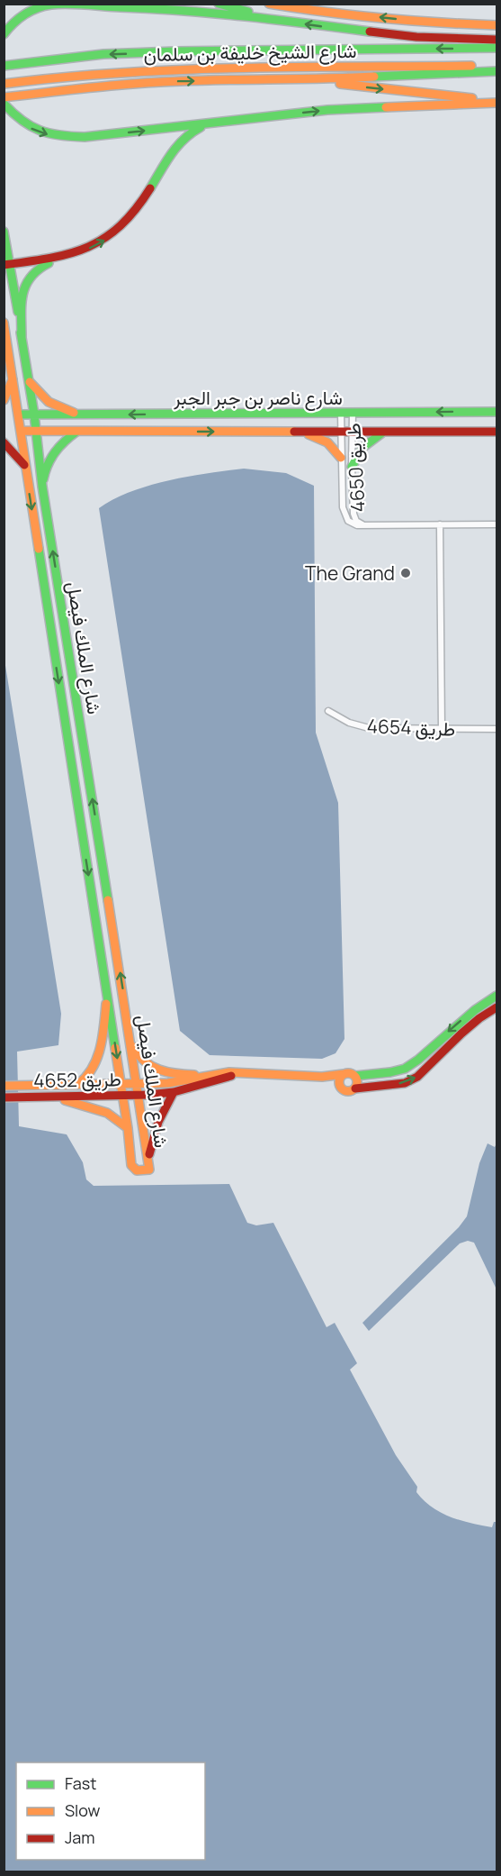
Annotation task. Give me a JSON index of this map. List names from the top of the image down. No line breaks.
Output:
{"streets":{"main road":["شارع الشيخ خليفة بن سلمان","شارع ناصر بن جبر الجبر","شارع الملك فيصل","طريق 4652"],"street":["طريق 4650","طريق 4654"]},"crossings":[["شارع ناصر بن جبر الجبر","طريق 4650"],["شارع ناصر بن جبر الجبر","شارع الملك فيصل"],["شارع الملك فيصل","طريق 4652"]],"places":["The Grand"],"legend":["Fast","Slow","Jam"]}
